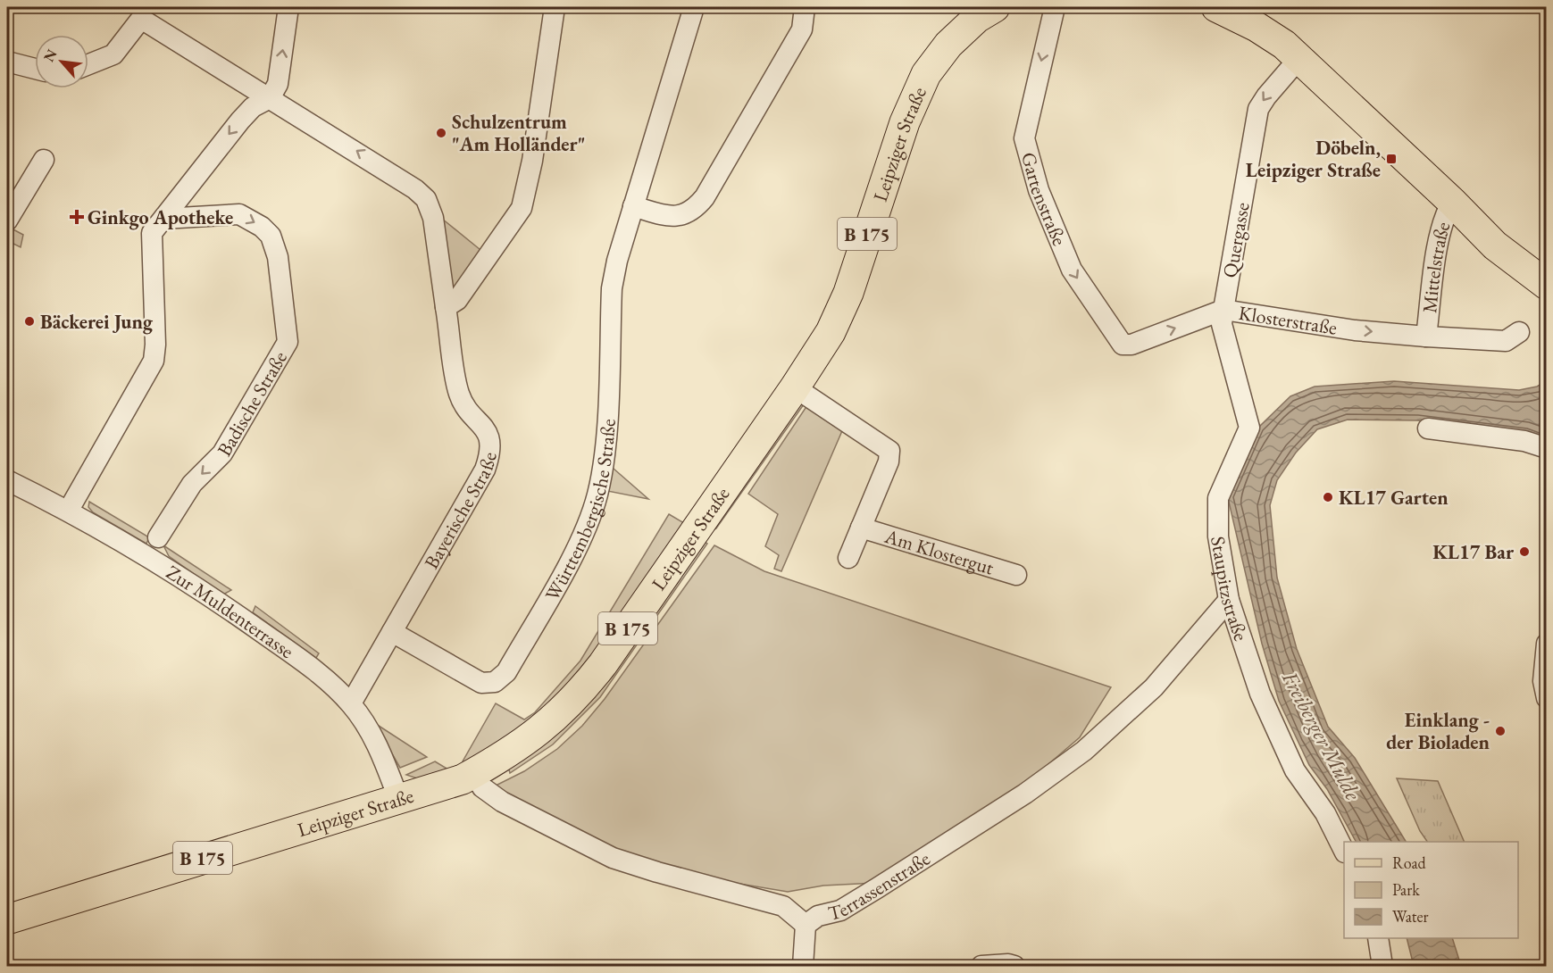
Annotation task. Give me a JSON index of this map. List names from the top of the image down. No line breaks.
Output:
{"streets":{"main road":["Leipziger Straße","B 175"],"street":["Gartenstraße","Quergasse","Mittelstraße","Klosterstraße","Badische Straße","Württembergische Straße","Bayerische Straße","Am Klostergut","Staupitzstraße","Zur Muldenterrasse","Terrassenstraße"]},"crossings":[["Leipziger Straße","Am Klostergut"],["Leipziger Straße","Zur Muldenterrasse"],["Leipziger Straße","Terrassenstraße"],["Gartenstraße","Klosterstraße"],["Quergasse","Klosterstraße"],["Quergasse","Staupitzstraße"],["Mittelstraße","Klosterstraße"],["Klosterstraße","Staupitzstraße"],["Württembergische Straße","Bayerische Straße"],["Bayerische Straße","Zur Muldenterrasse"],["Staupitzstraße","Terrassenstraße"]],"one_way":["Gartenstraße","Quergasse","Klosterstraße","Bayerische Straße"],"water":["Freiberger Mulde"],"places":{"other":["Schulzentrum \"Am Holländer\"","Bäckerei Jung","KL17 Garten","KL17 Bar","Einklang - der Bioladen"],"transit":["Döbeln, Leipziger Straße"],"health":["Ginkgo Apotheke"]},"legend":["Road","Park","Water"],"north":"top left"}
